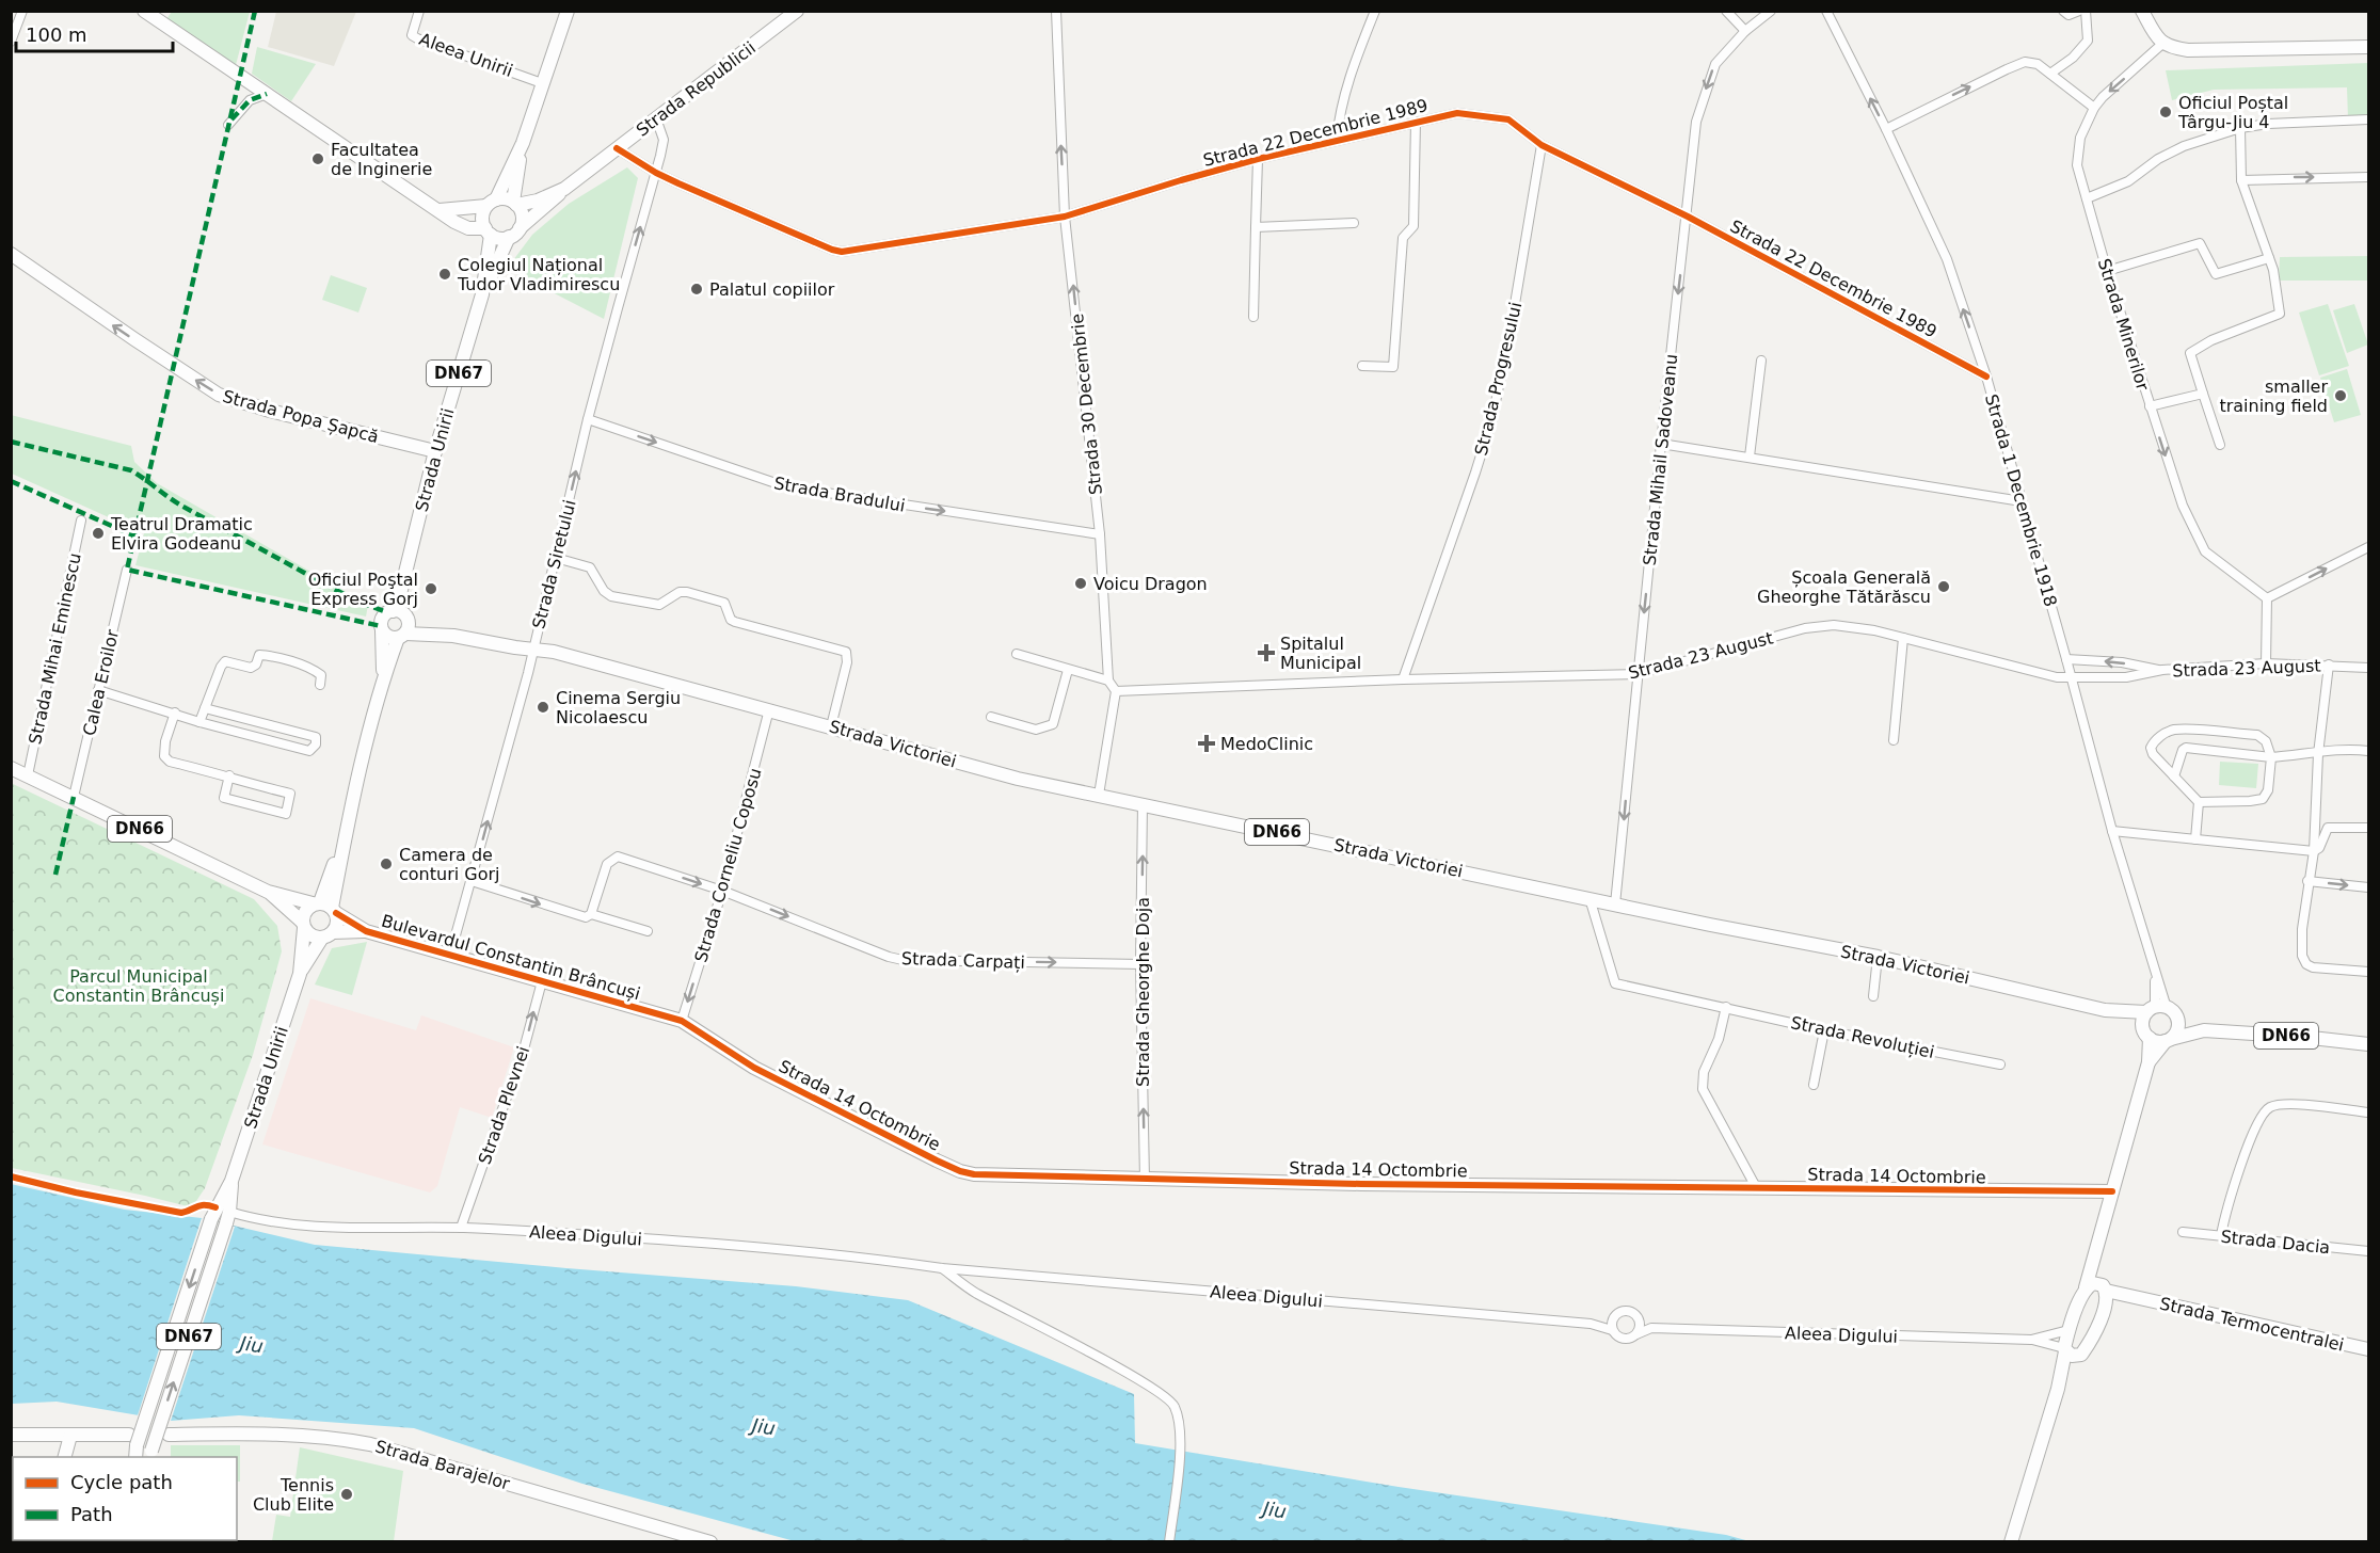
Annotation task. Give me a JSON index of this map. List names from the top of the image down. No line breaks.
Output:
{"streets":{"main road":["Strada Republicii","DN67","Strada Popa Șapcă","Strada Unirii","Strada Victoriei","DN66","Bulevardul Constantin Brâncuși","Strada 14 Octombrie","Strada Termocentralei","Strada Barajelor"],"street":["Aleea Unirii","Strada 22 Decembrie 1989","Strada Minerilor","Strada Progresului","Strada 30 Decembrie","Strada Mihail Sadoveanu","Strada Bradului","Strada 1 Decembrie 1918","Strada Siretului","Strada Mihai Eminescu","Strada 23 August","Calea Eroilor","Strada Corneliu Coposu","Strada Carpați","Strada Gheorghe Doja","Strada Revoluției","Strada Plevnei","Aleea Digului","Strada Dacia"]},"crossings":[["Aleea Unirii","Strada Unirii"],["Strada Republicii","Strada 22 Decembrie 1989"],["Strada Republicii","Strada Unirii"],["Strada 22 Decembrie 1989","Strada Progresului"],["Strada 22 Decembrie 1989","Strada 30 Decembrie"],["Strada 22 Decembrie 1989","Strada Mihail Sadoveanu"],["Strada 22 Decembrie 1989","Strada 1 Decembrie 1918"],["Strada 22 Decembrie 1989","Strada Siretului"],["Strada Progresului","Strada 23 August"],["Strada 30 Decembrie","Strada Bradului"],["Strada Popa Șapcă","Strada Unirii"],["Strada Unirii","Strada Victoriei"],["Strada Unirii","Bulevardul Constantin Brâncuși"],["Strada Unirii","Aleea Digului"],["Strada Mihail Sadoveanu","Strada 23 August"],["Strada Mihail Sadoveanu","Strada Victoriei"],["Strada Bradului","Strada Siretului"],["Strada 1 Decembrie 1918","Strada 23 August"],["Strada 1 Decembrie 1918","Strada Victoriei"],["Strada 1 Decembrie 1918","DN66"],["Strada Siretului","Strada Victoriei"],["Strada Siretului","Bulevardul Constantin Brâncuși"],["Strada Mihai Eminescu","Bulevardul Constantin Brâncuși"],["Calea Eroilor","Bulevardul Constantin Brâncuși"],["Strada Victoriei","DN66"],["Strada Victoriei","Strada Corneliu Coposu"],["Strada Victoriei","Strada Gheorghe Doja"],["Strada Victoriei","Strada Revoluției"],["Strada Corneliu Coposu","Bulevardul Constantin Brâncuși"],["Strada Corneliu Coposu","Strada Carpați"],["Strada Corneliu Coposu","Strada 14 Octombrie"],["Bulevardul Constantin Brâncuși","Strada Plevnei"],["Bulevardul Constantin Brâncuși","Strada 14 Octombrie"],["Strada Carpați","Strada Gheorghe Doja"],["Strada Gheorghe Doja","Strada 14 Octombrie"],["Strada Plevnei","Aleea Digului"]],"one_way":["Strada 30 Decembrie","Strada Popa Șapcă","Strada Mihail Sadoveanu","Strada Bradului","Strada 1 Decembrie 1918","Strada Siretului","Strada Corneliu Coposu","Strada Carpați","Strada Gheorghe Doja","Strada Plevnei"],"water":["Jiu"],"parks":["Parcul Municipal Constantin Brâncuși"],"places":{"other":["Oficiul Poștal Târgu-Jiu 4","Facultatea de Inginerie","Colegiul Național Tudor Vladimirescu","Palatul copiilor","smaller training field","Teatrul Dramatic Elvira Godeanu","Voicu Dragon","Școala Generală Gheorghe Tătărăscu","Oficiul Poştal Express Gorj","Cinema Sergiu Nicolaescu","Camera de conturi Gorj","Tennis Club Elite"],"health":["Spitalul Municipal","MedoClinic"]},"legend":["Cycle path","Path"],"scale_bar":"100 m"}
